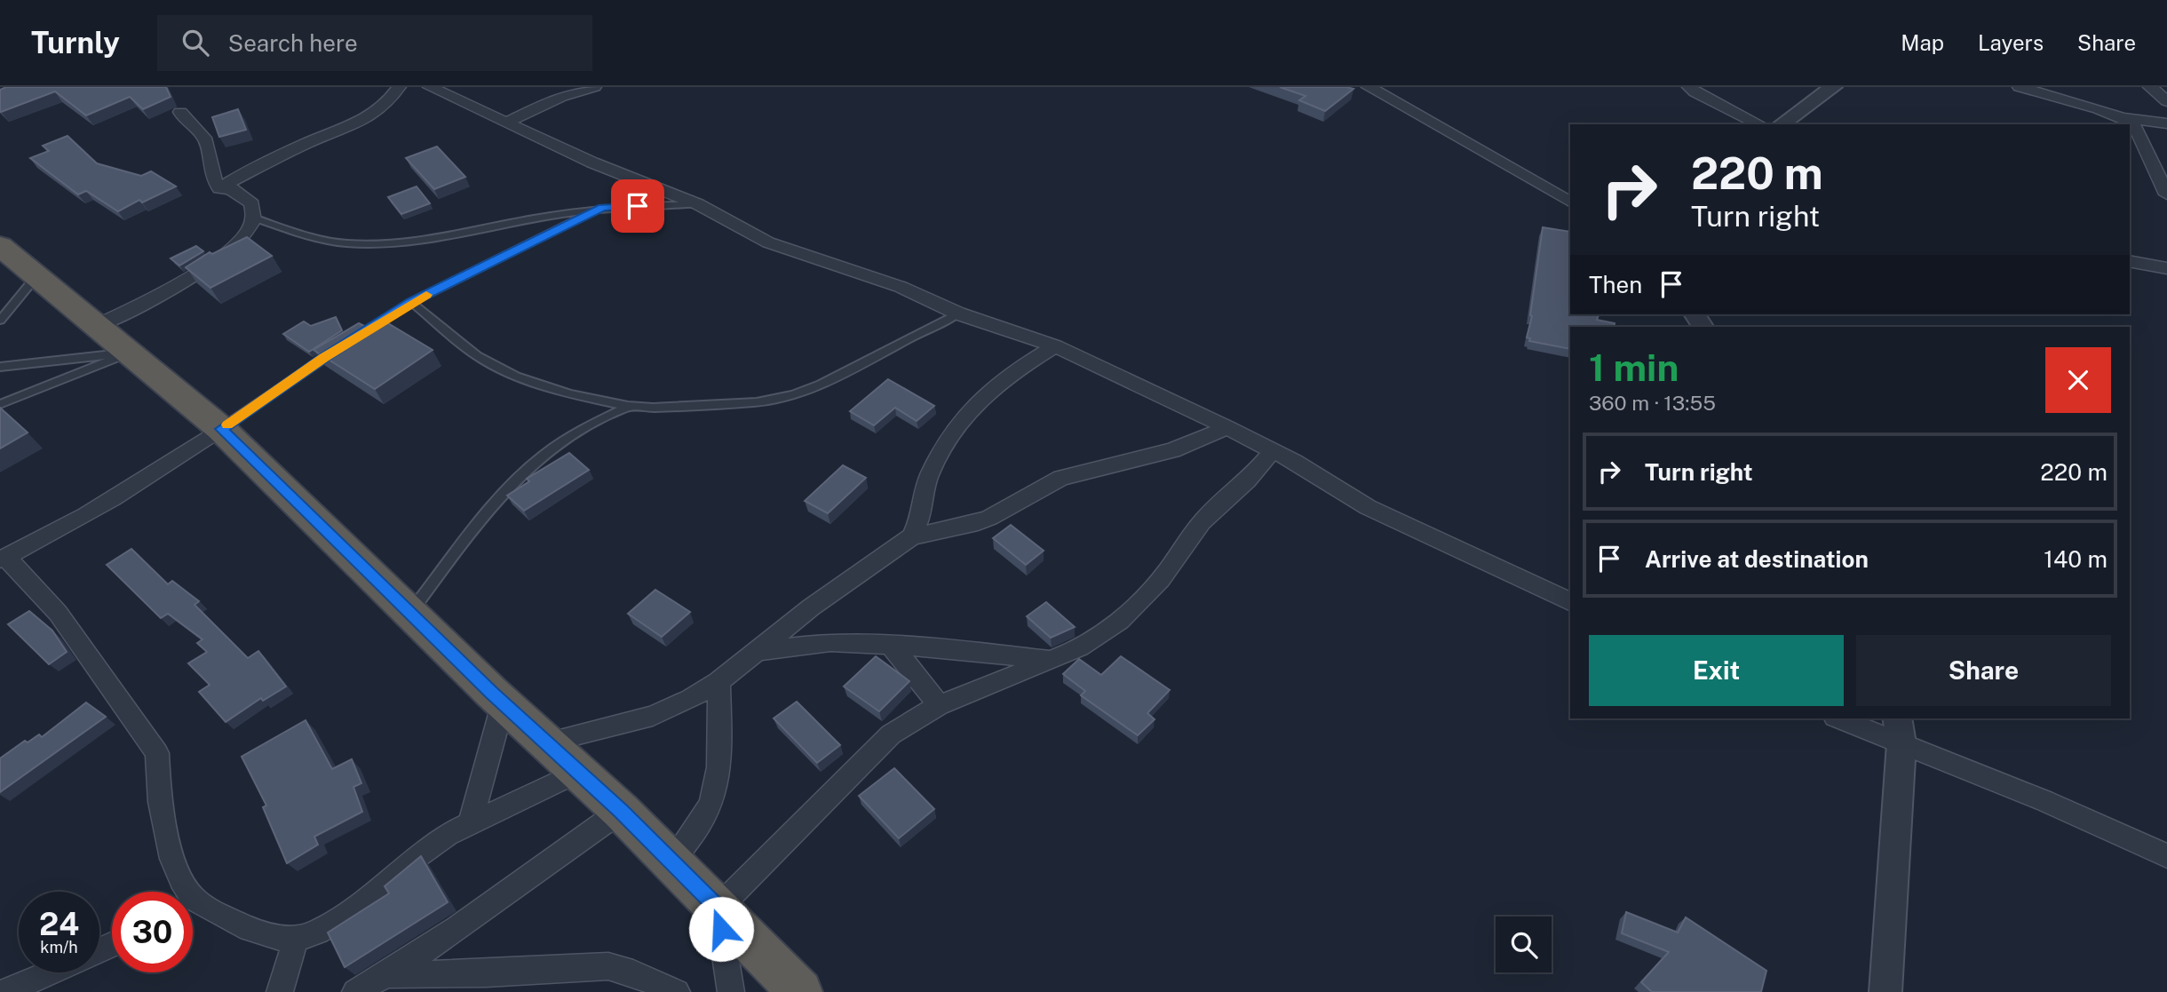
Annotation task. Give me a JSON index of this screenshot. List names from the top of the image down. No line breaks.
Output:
{"page":{"header":"Turnly","search":"Search here","nav":["Map","Layers","Share"],"turn":["220 m","Turn right"],"then":"Then","heading":["1 min","360 m · 13:55"],"list":[{"name":"Turn right","value":"220 m"},{"name":"Arrive at destination","value":"140 m"}],"buttons":["Exit","Share"],"speed":"24 km/h","limit":"30"}}
